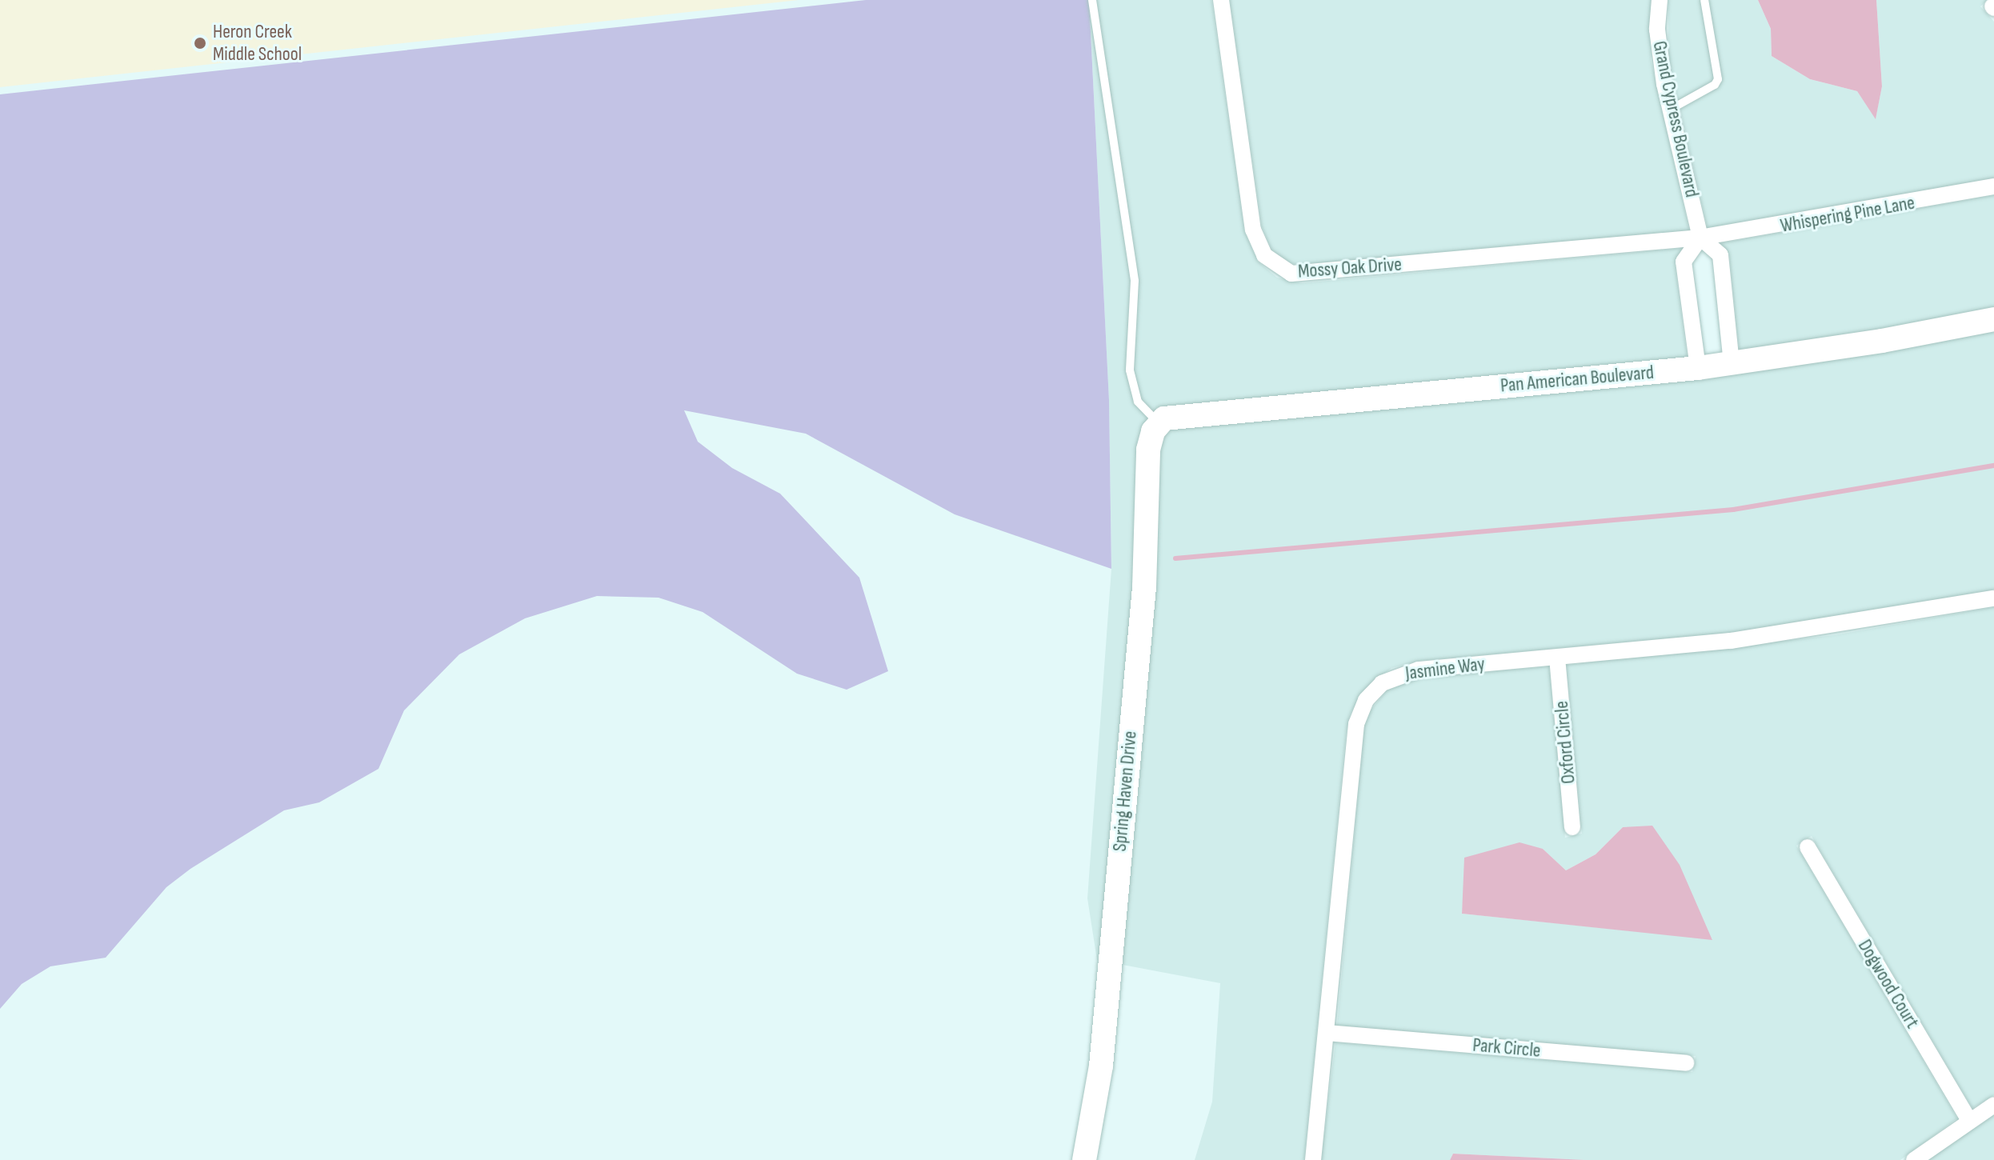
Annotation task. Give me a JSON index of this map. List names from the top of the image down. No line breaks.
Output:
{"streets":{"street":["Grand Cypress Boulevard","Whispering Pine Lane","Mossy Oak Drive","Pan American Boulevard","Jasmine Way","Oxford Circle","Spring Haven Drive","Dogwood Court","Park Circle"]},"crossings":[["Grand Cypress Boulevard","Whispering Pine Lane"],["Grand Cypress Boulevard","Mossy Oak Drive"],["Grand Cypress Boulevard","Pan American Boulevard"],["Whispering Pine Lane","Mossy Oak Drive"],["Pan American Boulevard","Spring Haven Drive"],["Jasmine Way","Oxford Circle"],["Jasmine Way","Park Circle"]],"places":["Heron Creek Middle School"]}
